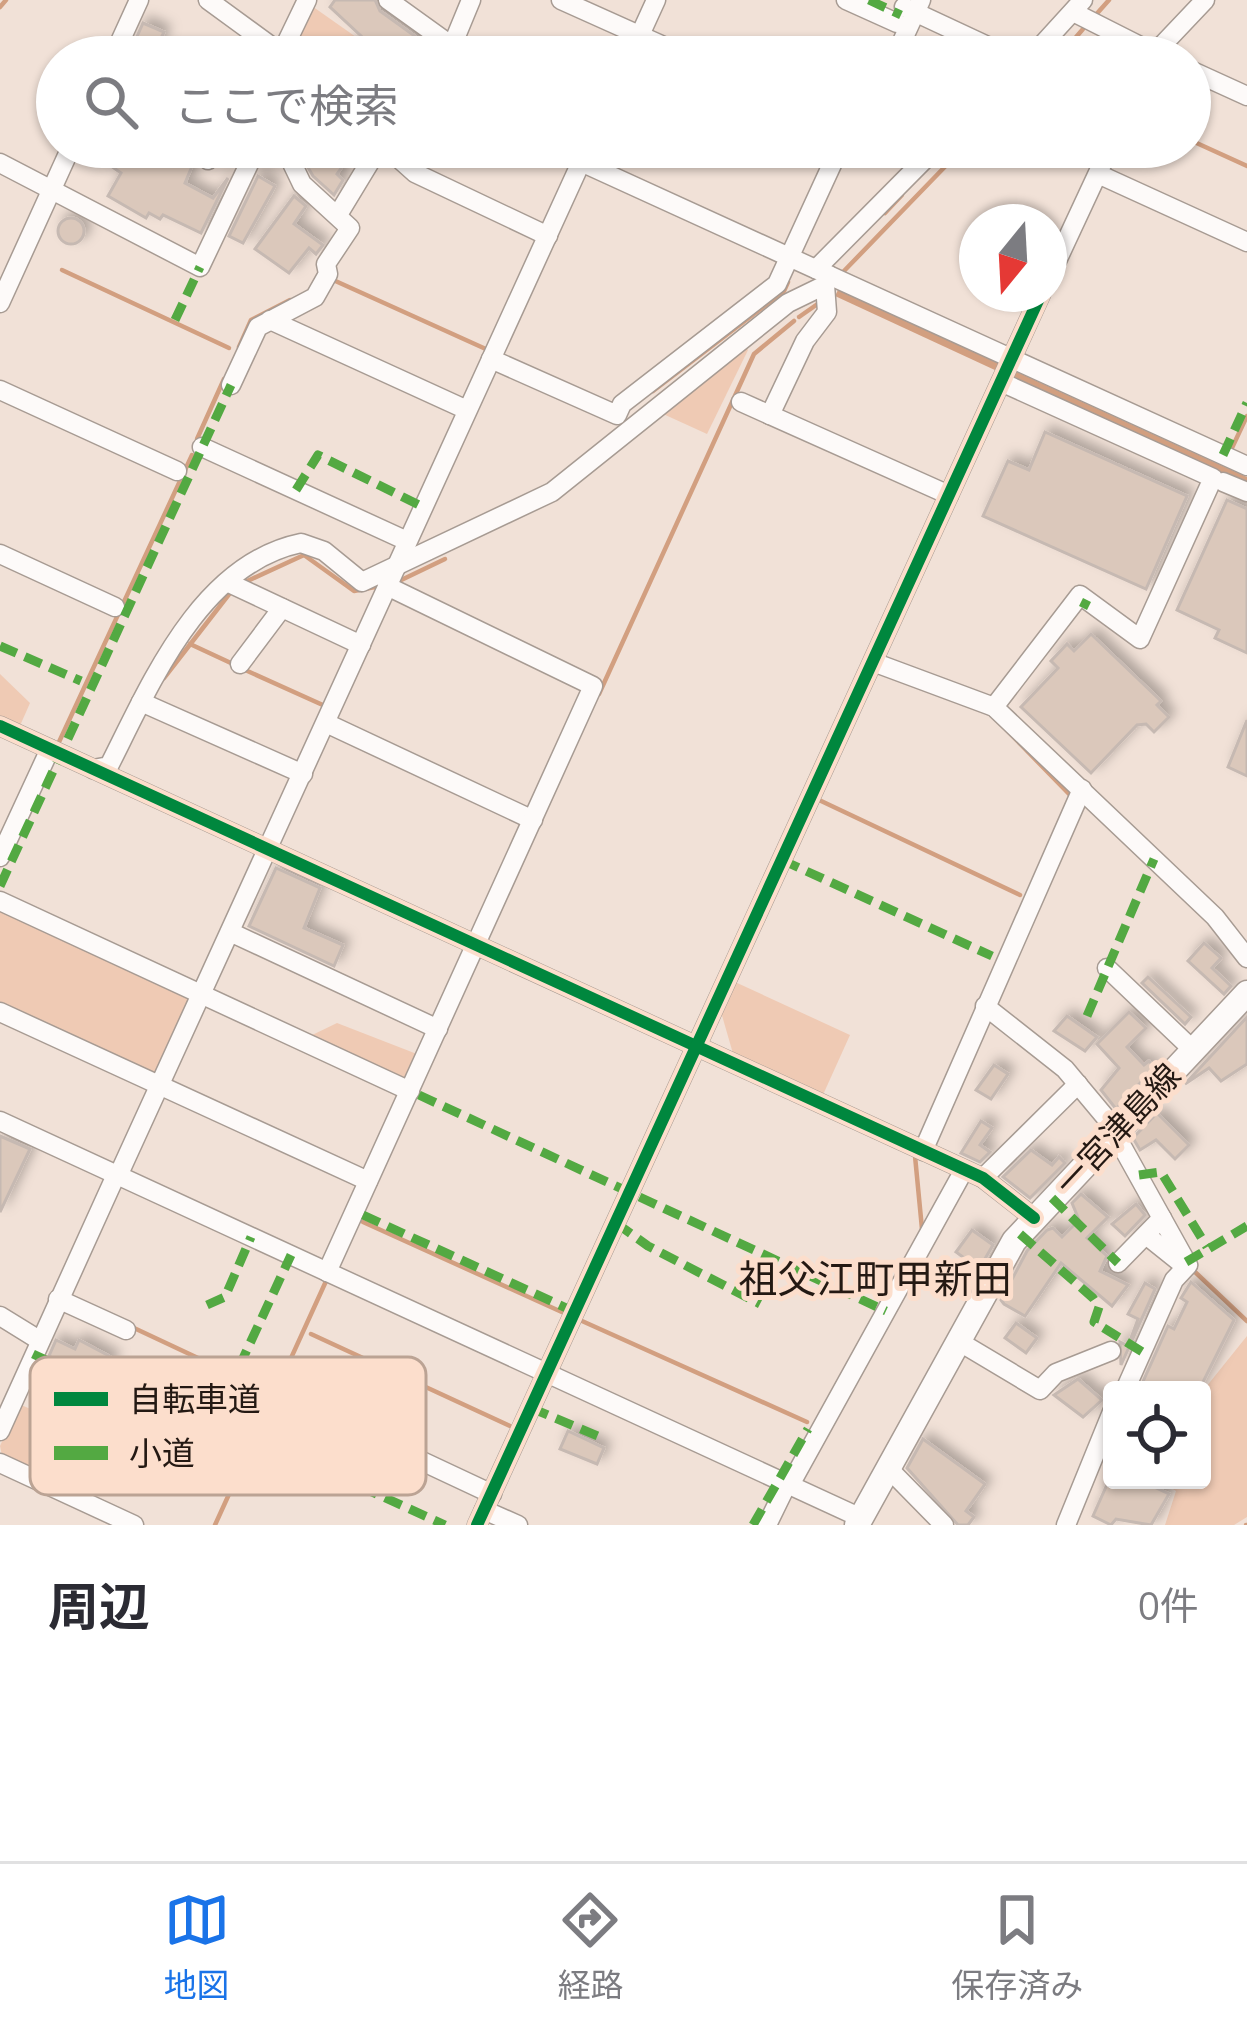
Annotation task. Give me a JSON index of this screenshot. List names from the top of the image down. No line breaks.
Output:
{"streets":{"main road":["一宮津島線"]},"districts":["祖父江町甲新田"],"legend":["自転車道","小道"],"north":"bottom","page":{"search":"ここで検索","heading":["周辺","0件"],"nav":["地図","経路","保存済み"]}}
